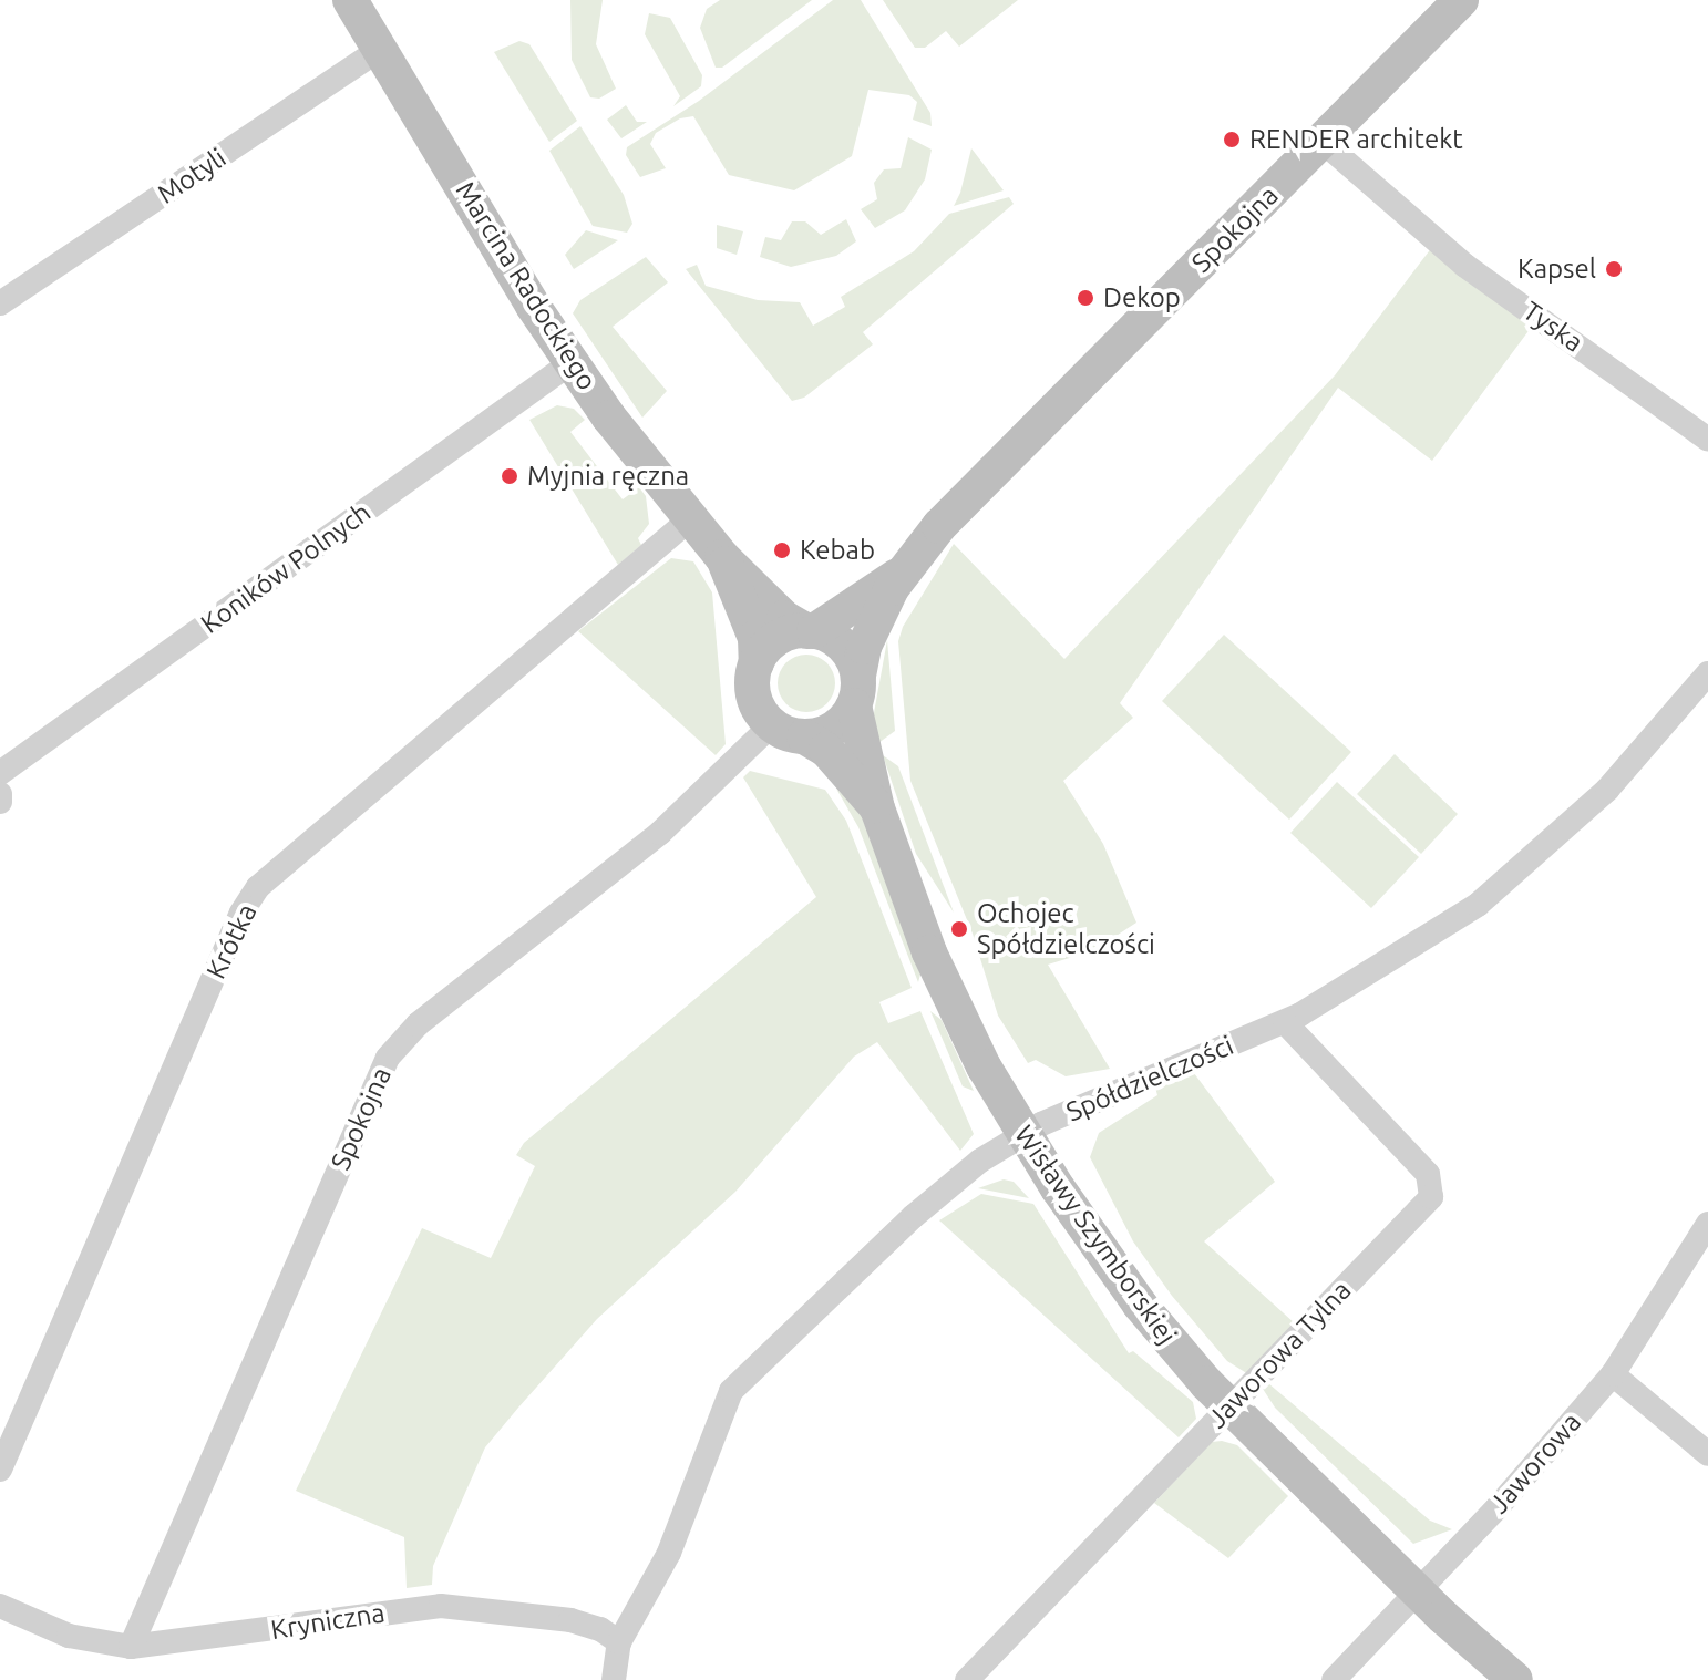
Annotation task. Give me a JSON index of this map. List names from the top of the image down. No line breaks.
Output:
{"streets":{"street":["Motyli","Spokojna","Marcina Radockiego","Tyska","Koników Polnych","Krótka","Spółdzielczości","Wisławy Szymborskiej","Jaworowa Tylna","Jaworowa","Kryniczna"]},"crossings":[["Motyli","Marcina Radockiego"],["Spokojna","Marcina Radockiego"],["Spokojna","Tyska"],["Spokojna","Wisławy Szymborskiej"],["Spokojna","Kryniczna"],["Marcina Radockiego","Koników Polnych"],["Marcina Radockiego","Krótka"],["Marcina Radockiego","Wisławy Szymborskiej"],["Spółdzielczości","Wisławy Szymborskiej"],["Spółdzielczości","Jaworowa Tylna"],["Spółdzielczości","Kryniczna"],["Wisławy Szymborskiej","Jaworowa Tylna"],["Wisławy Szymborskiej","Jaworowa"]],"places":["RENDER architekt","Kapsel","Dekop","Myjnia ręczna","Kebab","Ochojec Spółdzielczości"]}
